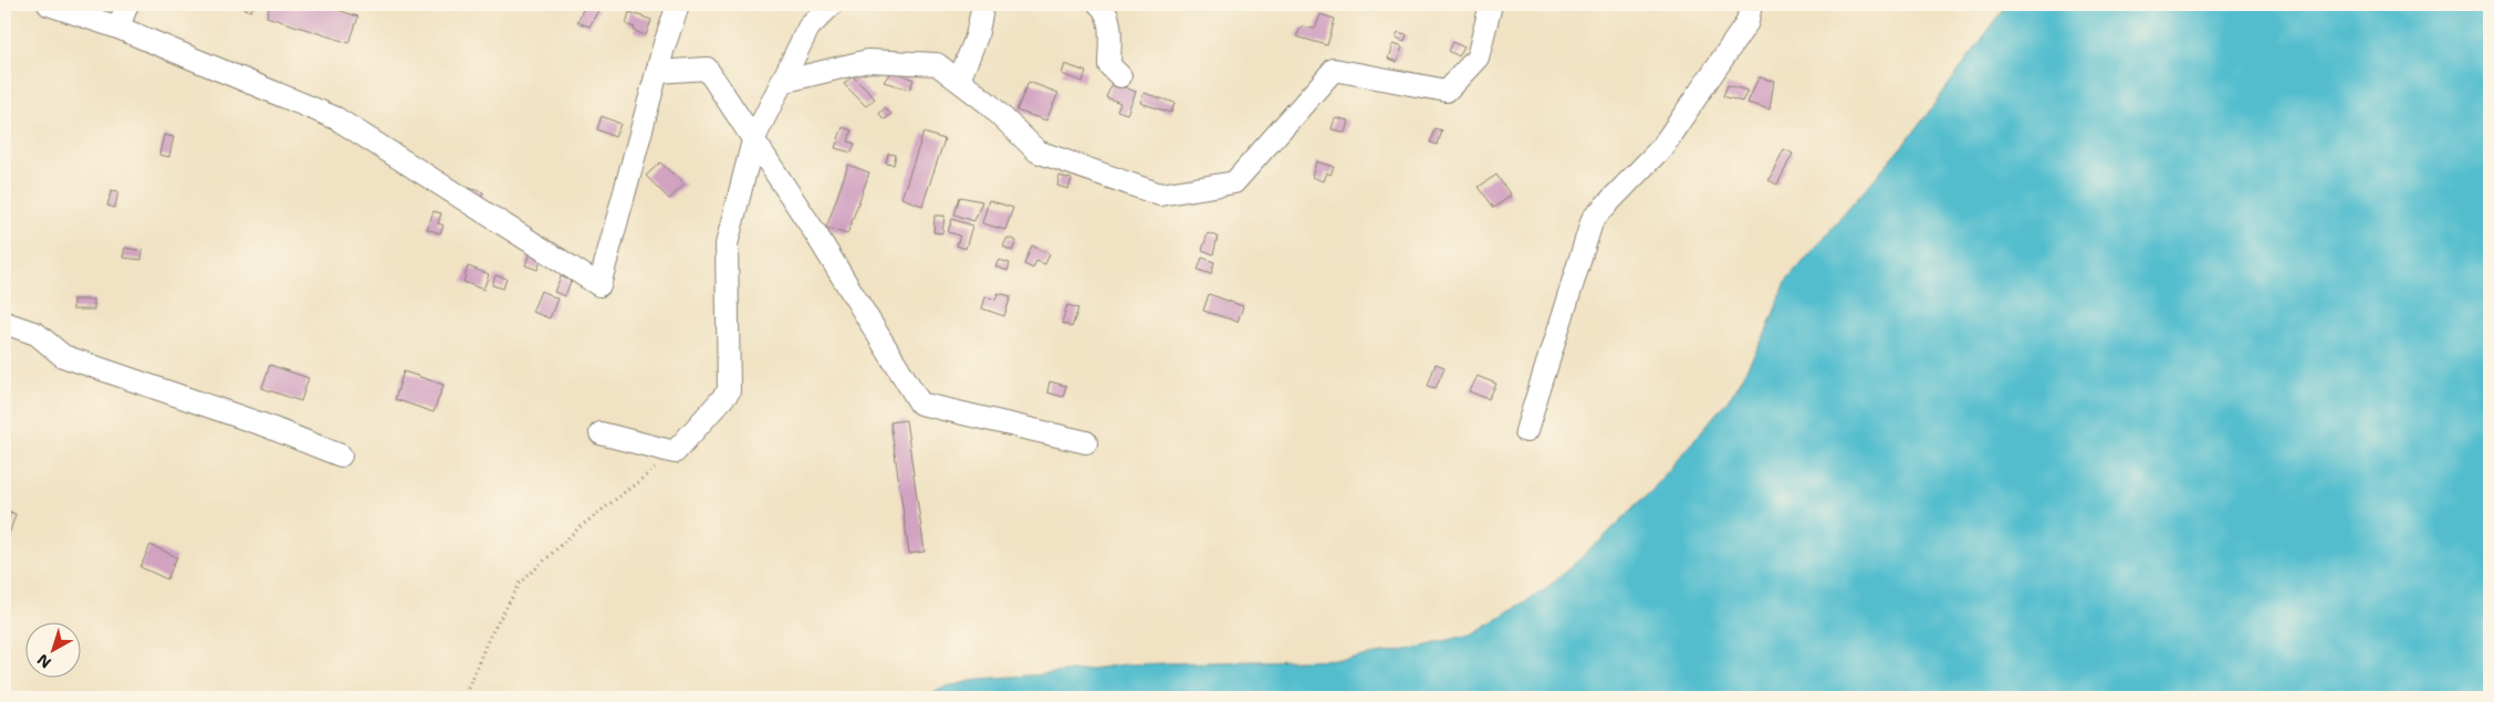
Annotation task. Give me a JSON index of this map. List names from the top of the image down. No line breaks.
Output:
{"north":"bottom left"}
